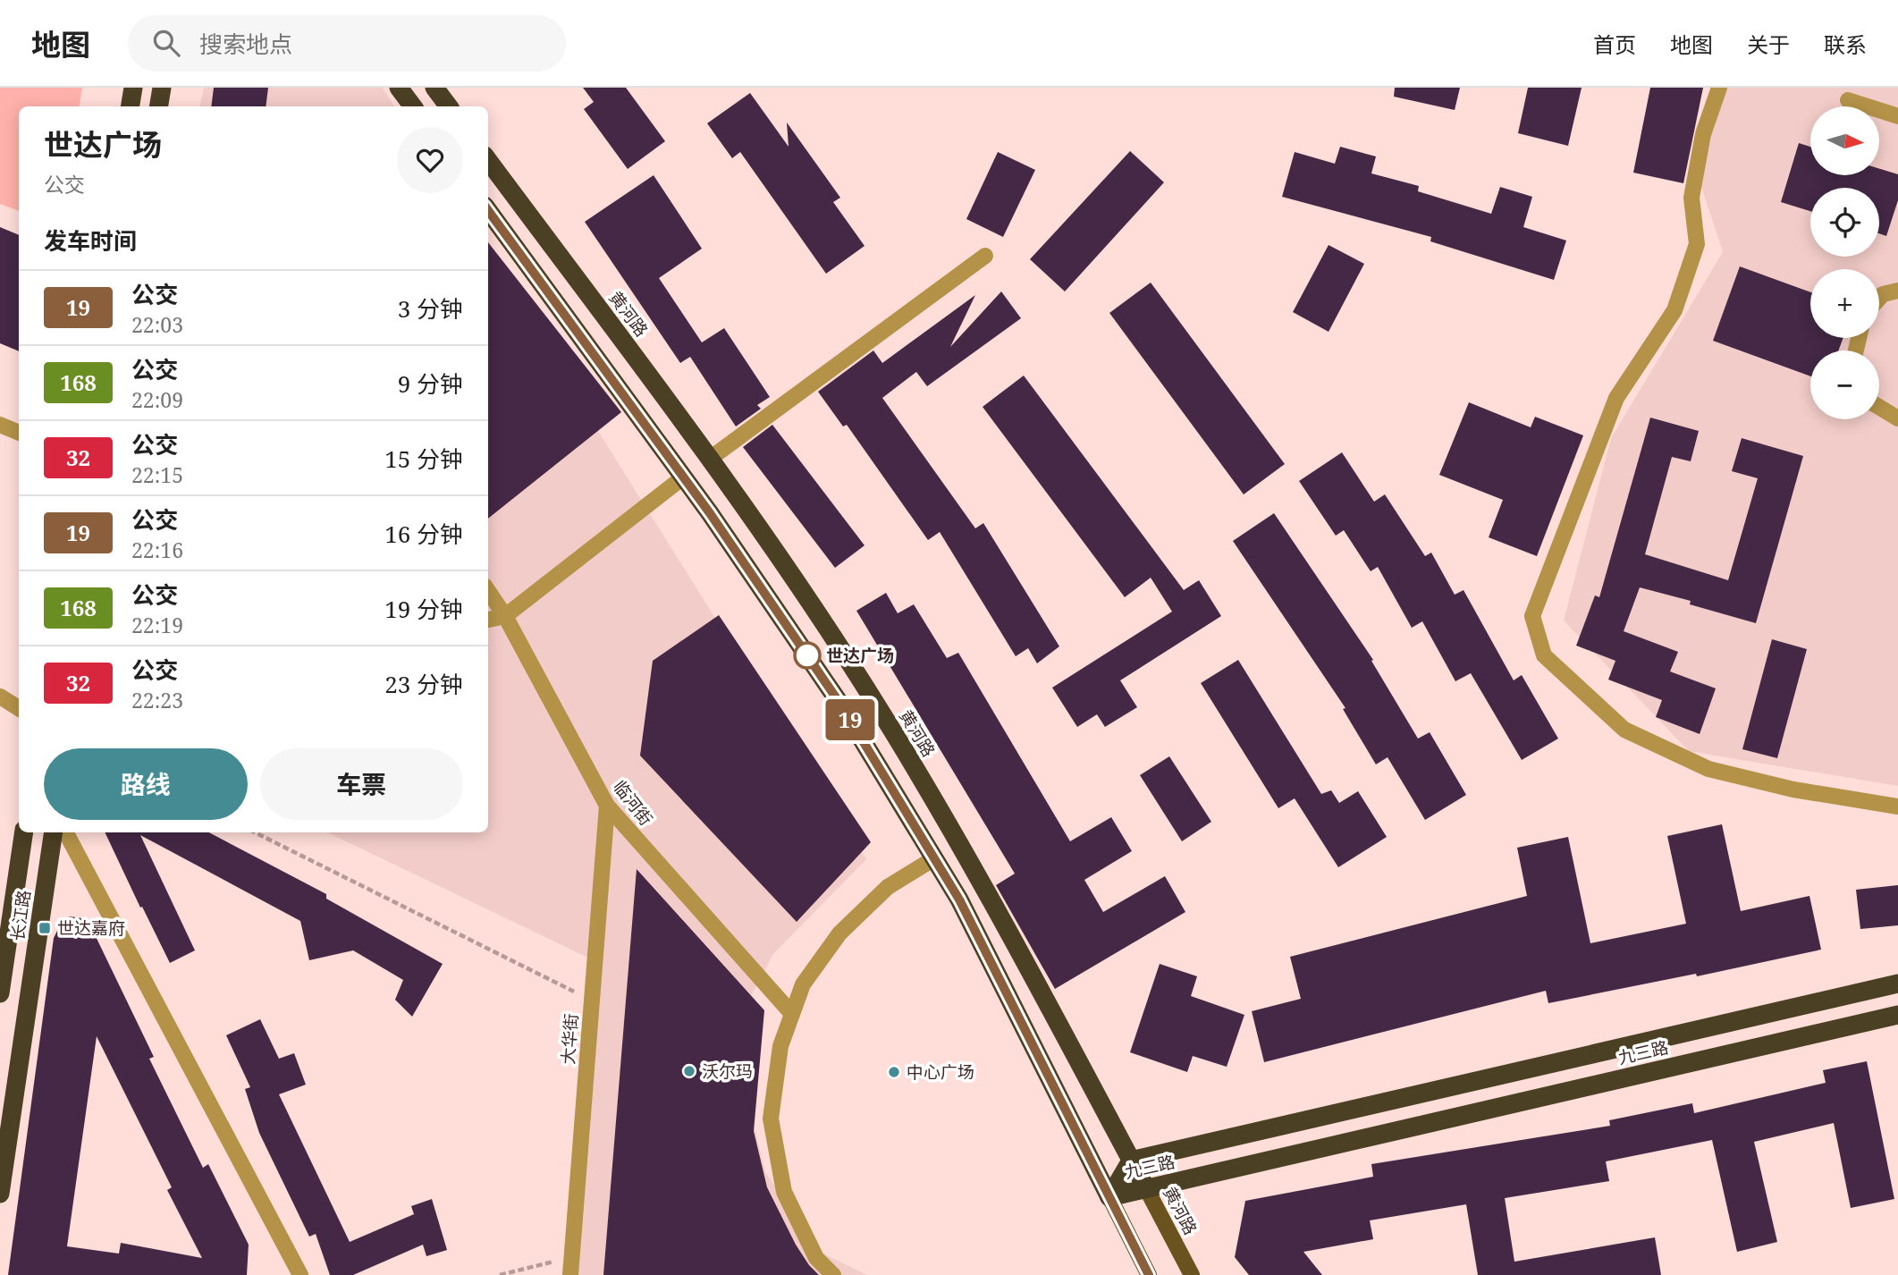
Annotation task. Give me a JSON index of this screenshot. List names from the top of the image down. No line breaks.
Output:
{"streets":{"highway":["黄河路","长江路","九三路"],"street":["临河街","大华街"]},"crossings":[["黄河路","九三路"],["临河街","大华街"]],"places":{"other":["世达广场","沃尔玛","中心广场"],"transit":["世达嘉府"]},"lines":["bus line 19"],"north":"right","page":{"header":"地图","search":"搜索地点","nav":["首页","地图","关于","联系"],"on_map":"19","map_buttons":["+","−"],"heading":[["世达广场","公交"],"发车时间"],"list":[{"mark":"19","name":"公交","note":"22:03","value":"3 分钟"},{"mark":"168","name":"公交","note":"22:09","value":"9 分钟"},{"mark":"32","name":"公交","note":"22:15","value":"15 分钟"},{"mark":"19","name":"公交","note":"22:16","value":"16 分钟"},{"mark":"168","name":"公交","note":"22:19","value":"19 分钟"},{"mark":"32","name":"公交","note":"22:23","value":"23 分钟"}],"buttons":["路线","车票"]}}
